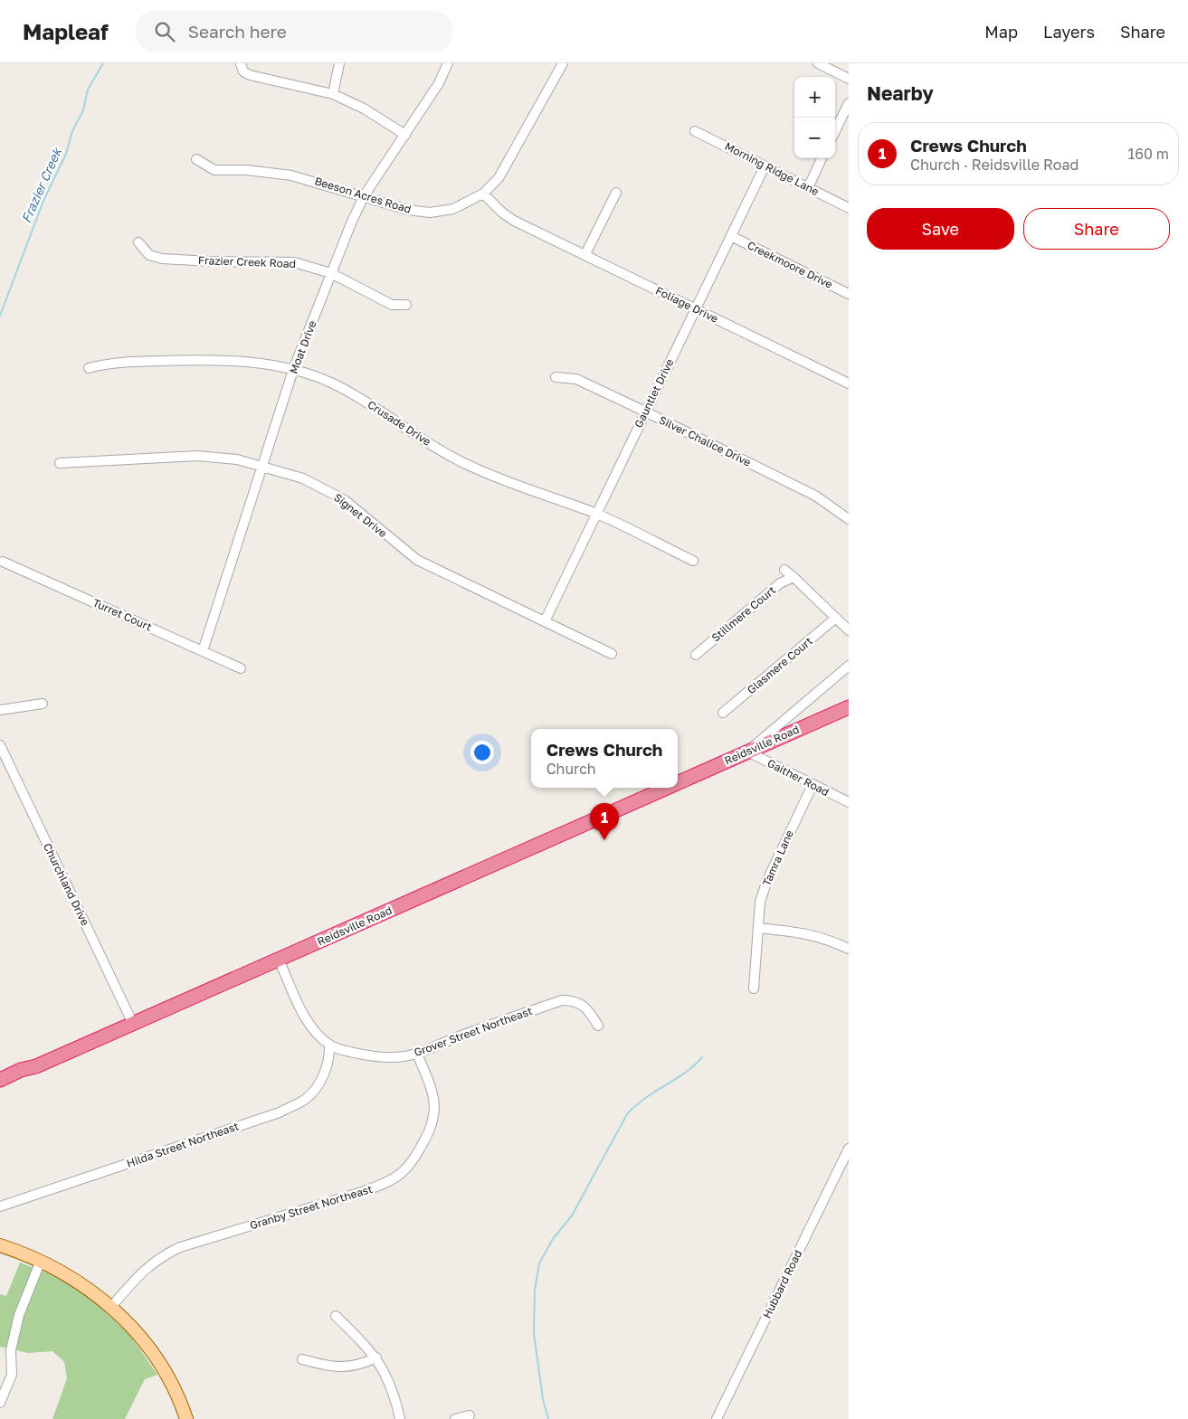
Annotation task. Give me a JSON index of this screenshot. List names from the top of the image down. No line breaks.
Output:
{"streets":{"highway":["Reidsville Road"],"street":["Morning Ridge Lane","Beeson Acres Road","Frazier Creek Road","Creekmoore Drive","Foliage Drive","Moat Drive","Gauntlet Drive","Crusade Drive","Silver Chalice Drive","Signet Drive","Stillmere Court","Turret Court","Glasmere Court","Gaither Road","Tamra Lane","Churchland Drive","Grover Street Northeast","Hilda Street Northeast","Granby Street Northeast","Hubbard Road"]},"crossings":[["Morning Ridge Lane","Gauntlet Drive"],["Beeson Acres Road","Foliage Drive"],["Beeson Acres Road","Moat Drive"],["Frazier Creek Road","Moat Drive"],["Creekmoore Drive","Gauntlet Drive"],["Foliage Drive","Gauntlet Drive"],["Moat Drive","Crusade Drive"],["Moat Drive","Signet Drive"],["Moat Drive","Turret Court"],["Gauntlet Drive","Crusade Drive"],["Gauntlet Drive","Silver Chalice Drive"],["Gauntlet Drive","Signet Drive"],["Reidsville Road","Gaither Road"],["Reidsville Road","Churchland Drive"],["Reidsville Road","Grover Street Northeast"],["Gaither Road","Tamra Lane"],["Grover Street Northeast","Hilda Street Northeast"],["Grover Street Northeast","Granby Street Northeast"]],"water":["Frazier Creek"],"page":{"header":"Mapleaf","search":"Search here","nav":["Map","Layers","Share"],"heading":"Nearby","map_buttons":["+","−"],"list":[{"mark":"1","name":"Crews Church","note":"Church · Reidsville Road","value":"160 m"}],"buttons":["Save","Share"],"popup":["Crews Church","Church"],"pins":"1"}}
